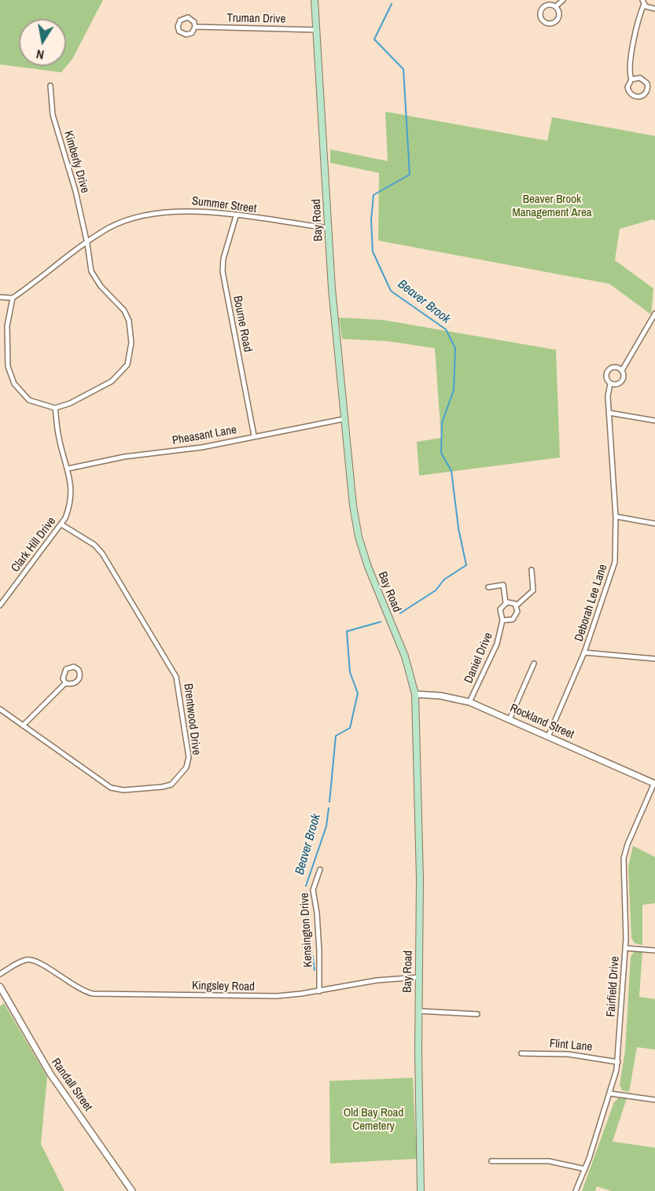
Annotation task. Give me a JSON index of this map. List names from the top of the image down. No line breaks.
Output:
{"streets":{"main road":["Bay Road"],"street":["Truman Drive","Kimberly Drive","Summer Street","Bourne Road","Pheasant Lane","Clark Hill Drive","Deborah Lee Lane","Daniel Drive","Brentwood Drive","Rockland Street","Kensington Drive","Kingsley Road","Fairfield Drive","Flint Lane","Randall Street"]},"crossings":[["Truman Drive","Bay Road"],["Kimberly Drive","Summer Street"],["Kimberly Drive","Clark Hill Drive"],["Summer Street","Bay Road"],["Summer Street","Bourne Road"],["Bay Road","Pheasant Lane"],["Bay Road","Rockland Street"],["Bay Road","Kingsley Road"],["Bourne Road","Pheasant Lane"],["Pheasant Lane","Clark Hill Drive"],["Clark Hill Drive","Brentwood Drive"],["Deborah Lee Lane","Rockland Street"],["Daniel Drive","Rockland Street"],["Rockland Street","Fairfield Drive"],["Kensington Drive","Kingsley Road"],["Fairfield Drive","Flint Lane"]],"water":["Beaver Brook"],"parks":["Beaver Brook Management Area","Old Bay Road Cemetery"],"north":"bottom"}
